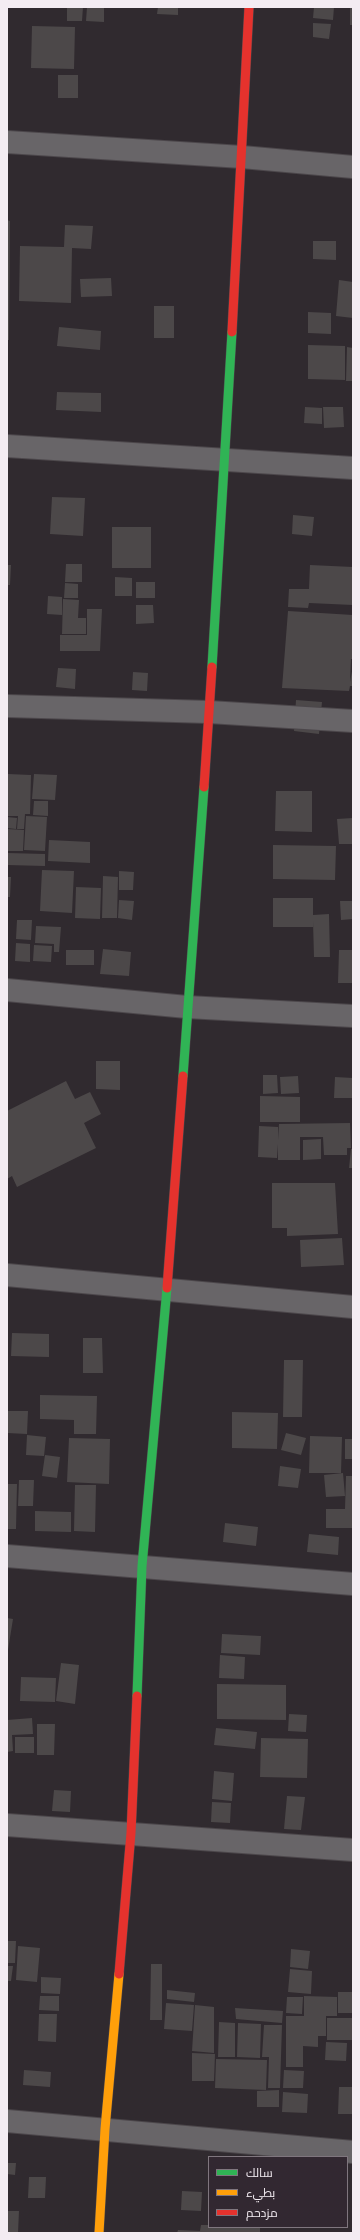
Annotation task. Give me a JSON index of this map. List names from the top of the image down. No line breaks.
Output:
{"legend":["سالك","بطيء","مزدحم"]}
